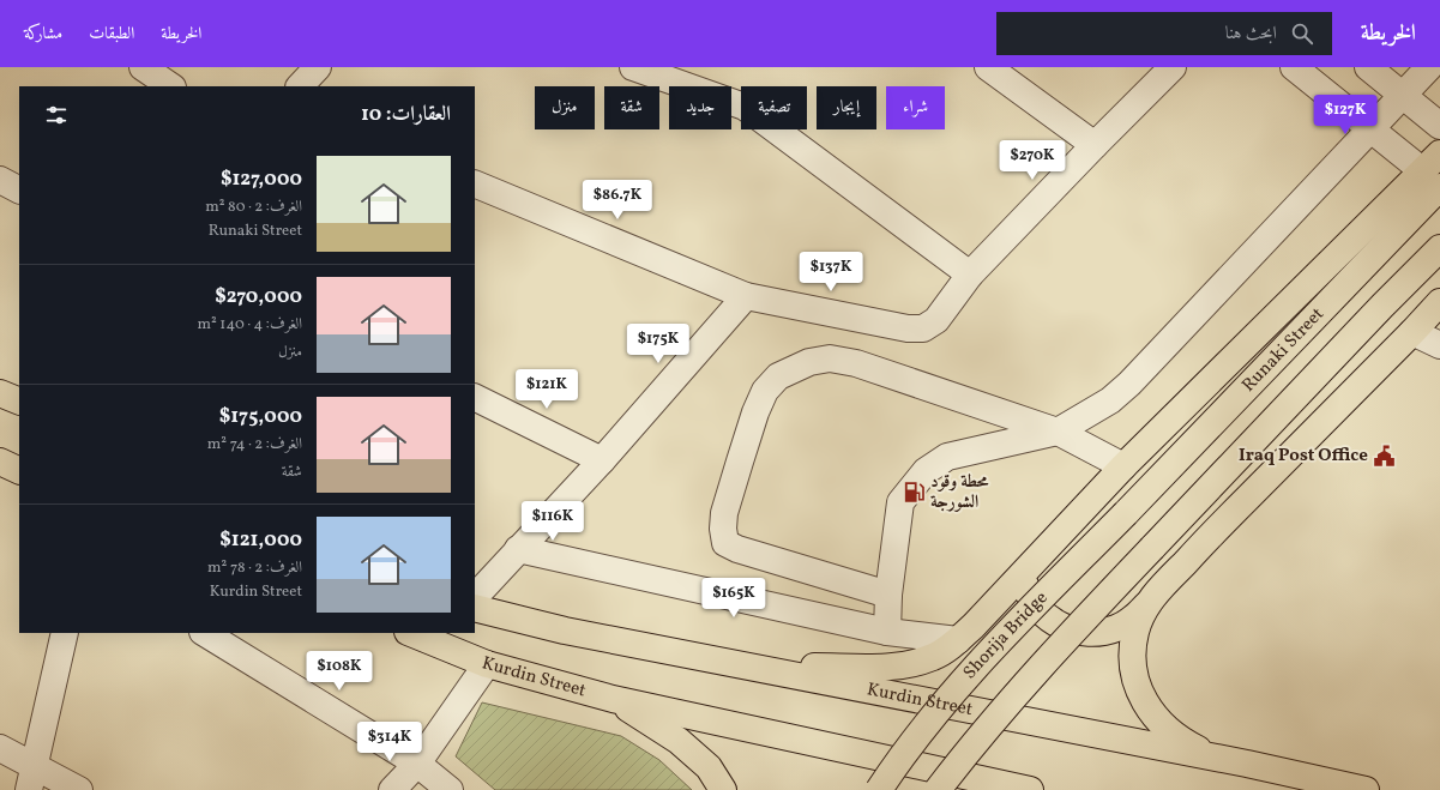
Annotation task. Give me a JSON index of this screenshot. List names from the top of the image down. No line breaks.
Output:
{"streets":{"main road":["Runaki Street","Shorija Bridge","Kurdin Street"]},"crossings":[["Runaki Street","Shorija Bridge"]],"places":{"public building":["Iraq Post Office"],"fuel station":["محطة وقود الشورجة"]},"page":{"header":"الخريطة","search":"ابحث هنا","nav":["الخريطة","الطبقات","مشاركة"],"chip":["شراء","إيجار","تصفية","جديد","شقة","منزل"],"heading":"العقارات: 10","price":["$127K","$270K","$86.7K","$137K","$175K","$121K","$116K","$165K","$108K","$314K"],"list":[{"name":"$127,000","note":"الغرف: 2 · 80 m² · Runaki Street"},{"name":"$270,000","note":"الغرف: 4 · 140 m² · منزل"},{"name":"$175,000","note":"الغرف: 2 · 74 m² · شقة"},{"name":"$121,000","note":"الغرف: 2 · 78 m² · Kurdin Street"}]}}
